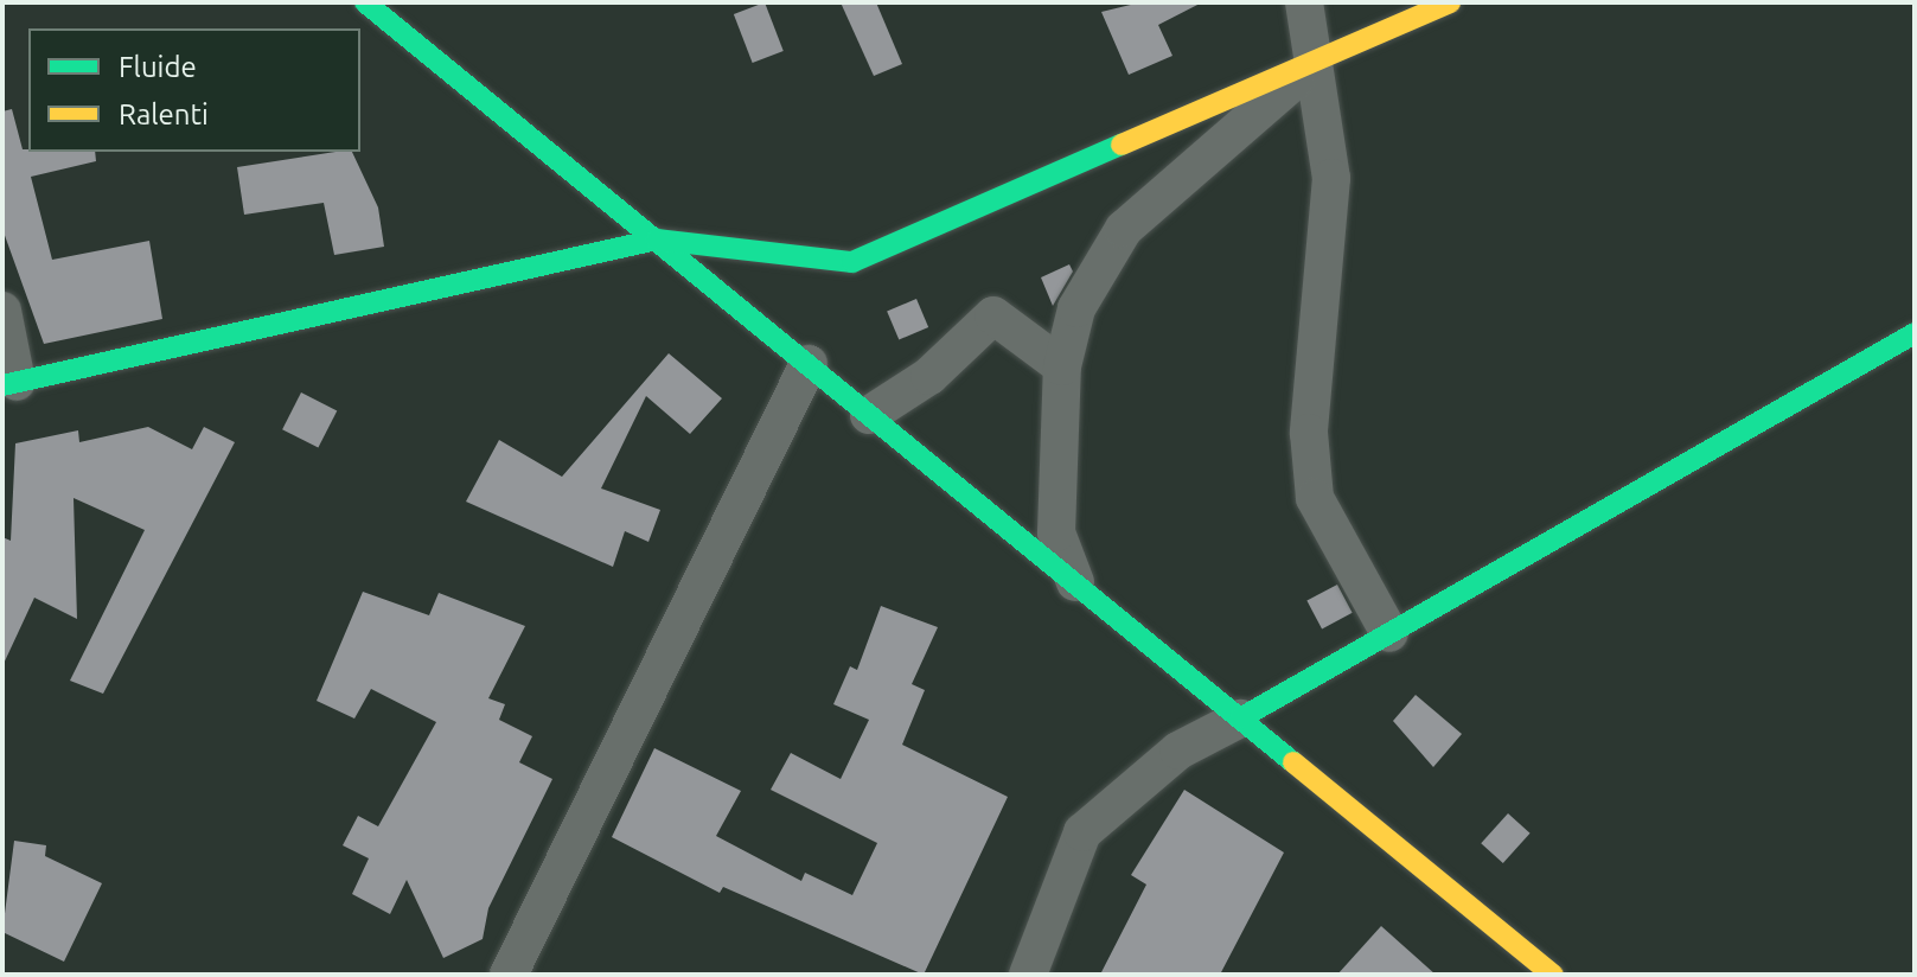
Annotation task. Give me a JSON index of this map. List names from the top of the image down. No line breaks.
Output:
{"legend":["Fluide","Ralenti"]}
